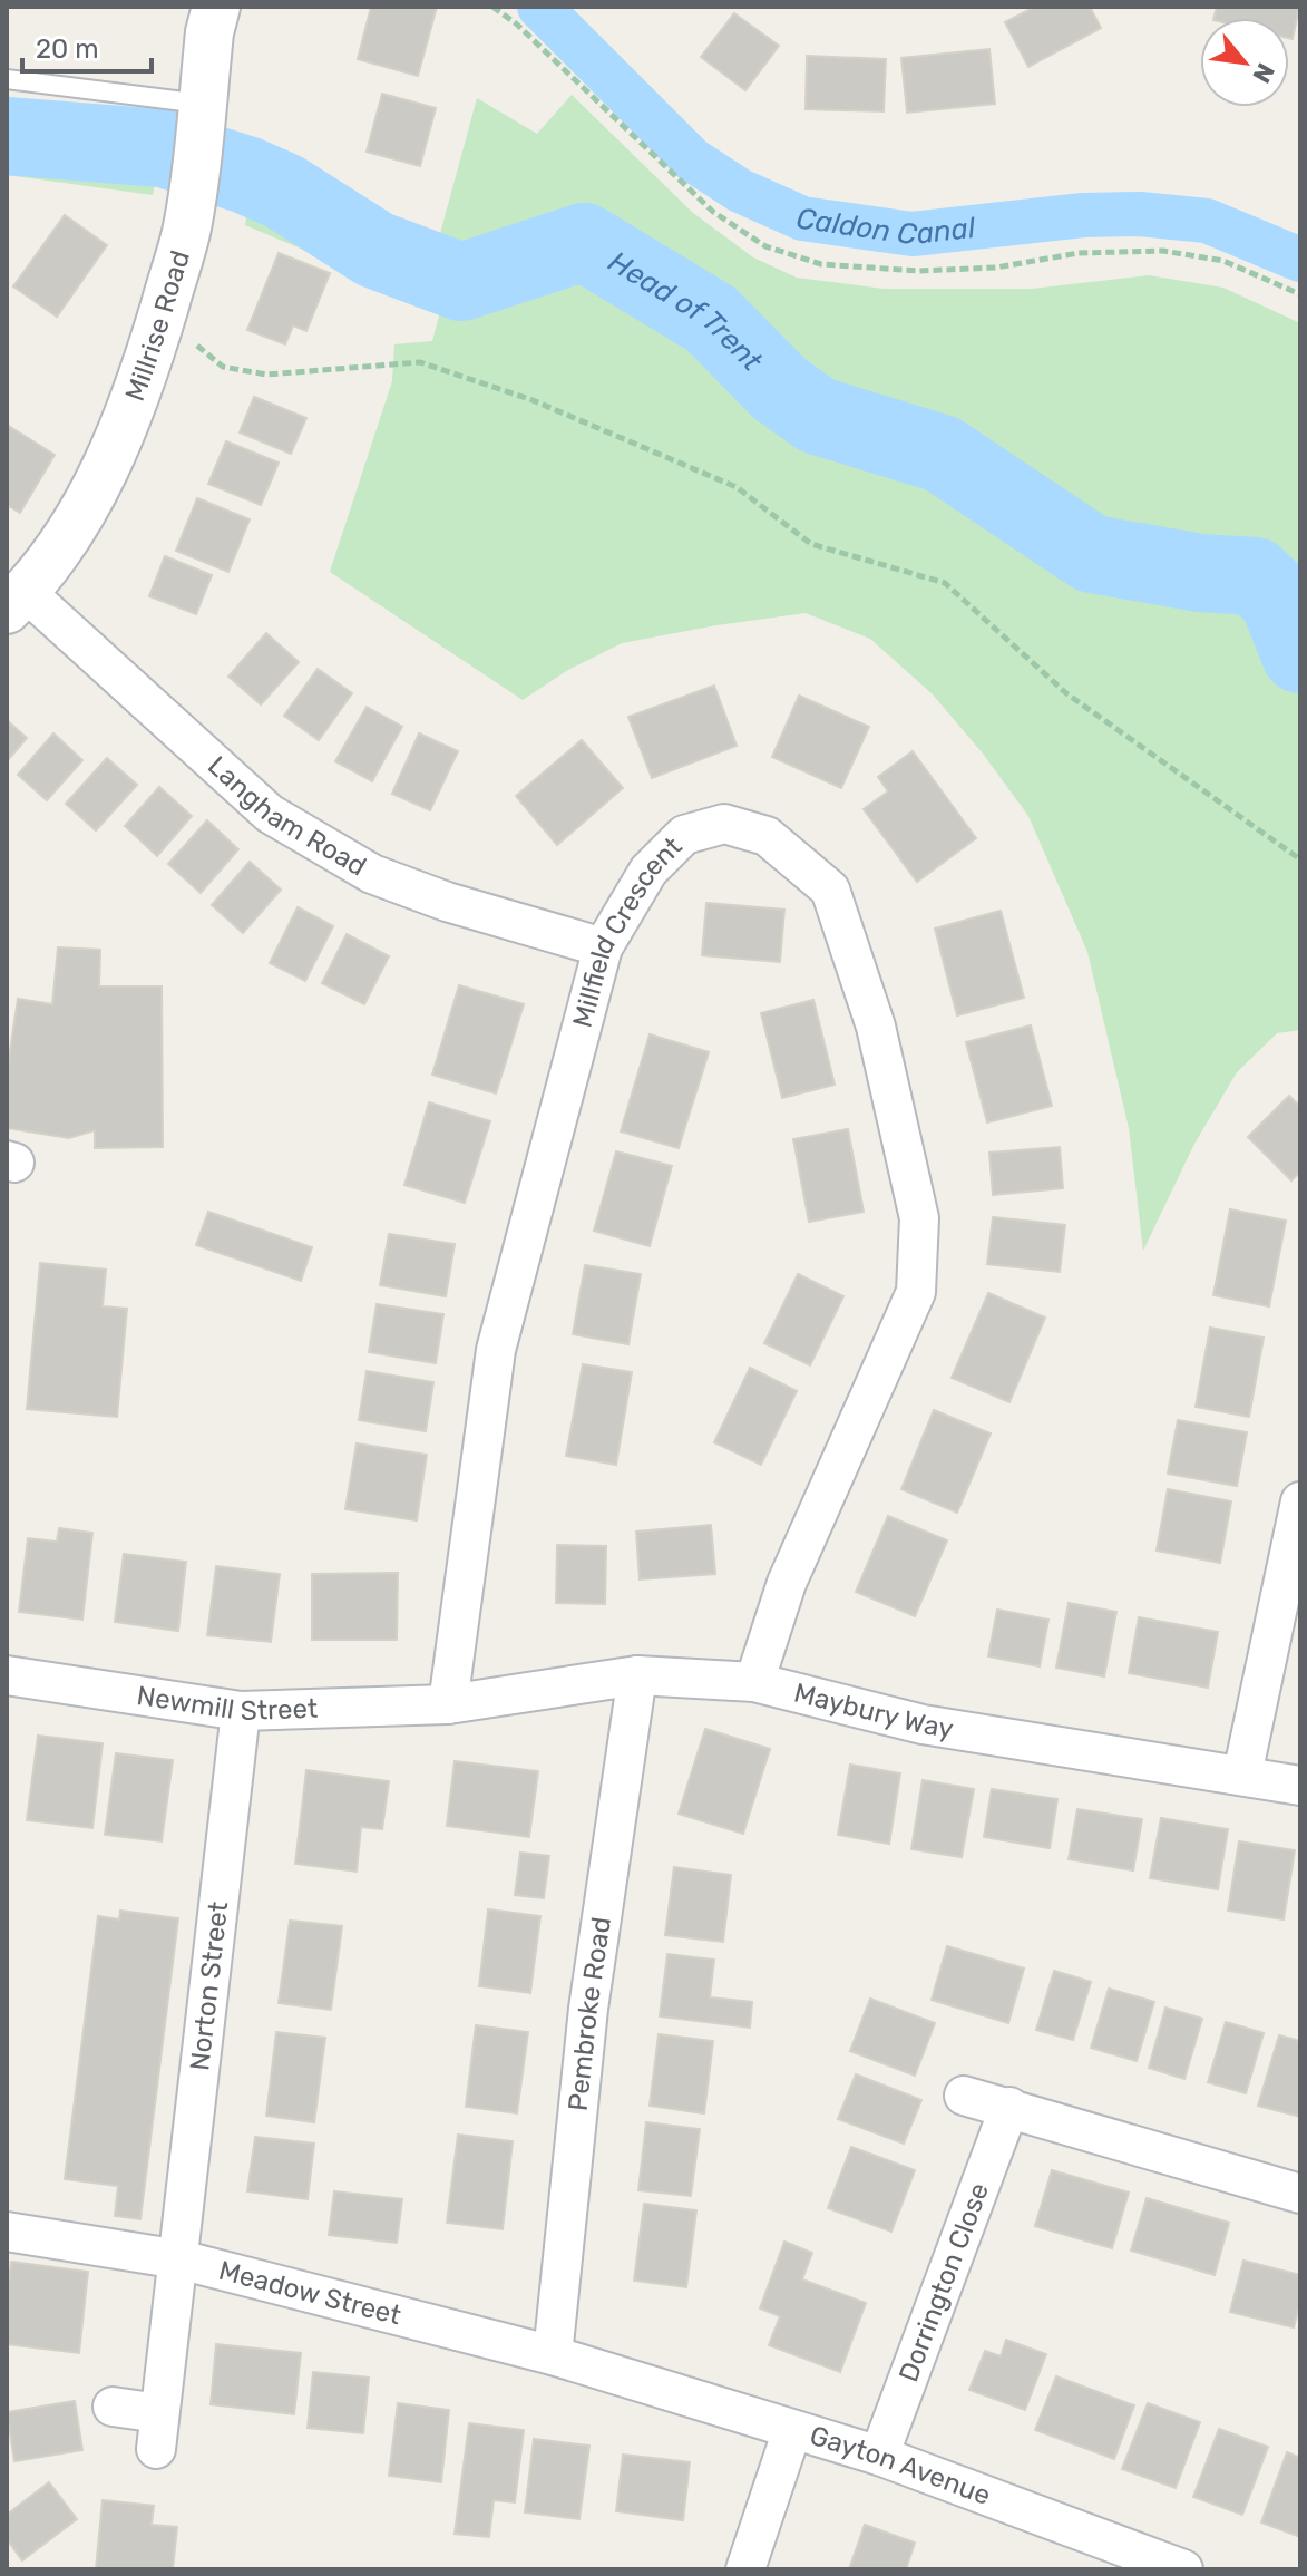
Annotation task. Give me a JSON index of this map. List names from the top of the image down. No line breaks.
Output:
{"streets":{"street":["Millrise Road","Langham Road","Millfield Crescent","Newmill Street","Maybury Way","Norton Street","Pembroke Road","Dorrington Close","Meadow Street","Gayton Avenue"]},"crossings":[["Millrise Road","Langham Road"],["Langham Road","Millfield Crescent"],["Millfield Crescent","Newmill Street"],["Millfield Crescent","Maybury Way"],["Newmill Street","Maybury Way"],["Newmill Street","Norton Street"],["Maybury Way","Pembroke Road"],["Norton Street","Meadow Street"],["Pembroke Road","Meadow Street"],["Dorrington Close","Gayton Avenue"],["Meadow Street","Gayton Avenue"]],"water":["Caldon Canal","Head of Trent"],"scale_bar":"20 m","north":"bottom right"}
